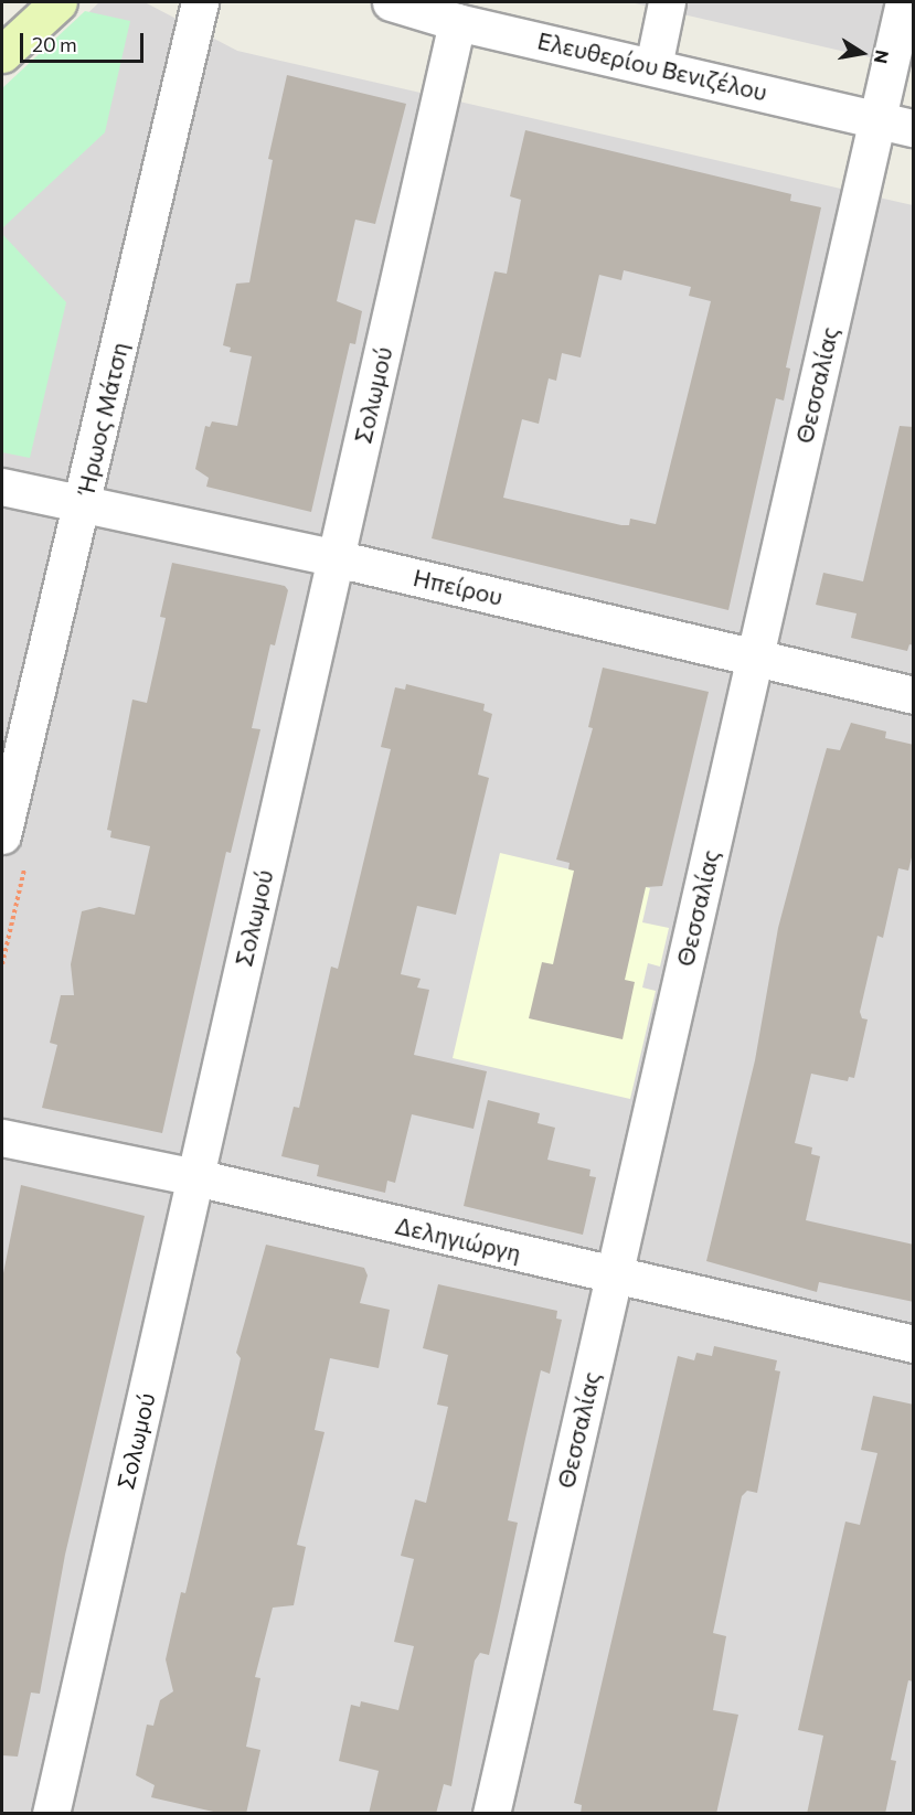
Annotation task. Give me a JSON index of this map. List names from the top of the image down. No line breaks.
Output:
{"streets":{"street":["Ελευθερίου Βενιζέλου","Θεσσαλίας","Σολωμού","Ήρωος Μάτση","Ηπείρου","Δεληγιώργη"]},"crossings":[["Ελευθερίου Βενιζέλου","Θεσσαλίας"],["Ελευθερίου Βενιζέλου","Σολωμού"],["Θεσσαλίας","Ηπείρου"],["Θεσσαλίας","Δεληγιώργη"],["Σολωμού","Ηπείρου"],["Σολωμού","Δεληγιώργη"],["Ήρωος Μάτση","Ηπείρου"]],"scale_bar":"20 m","north":"right"}
